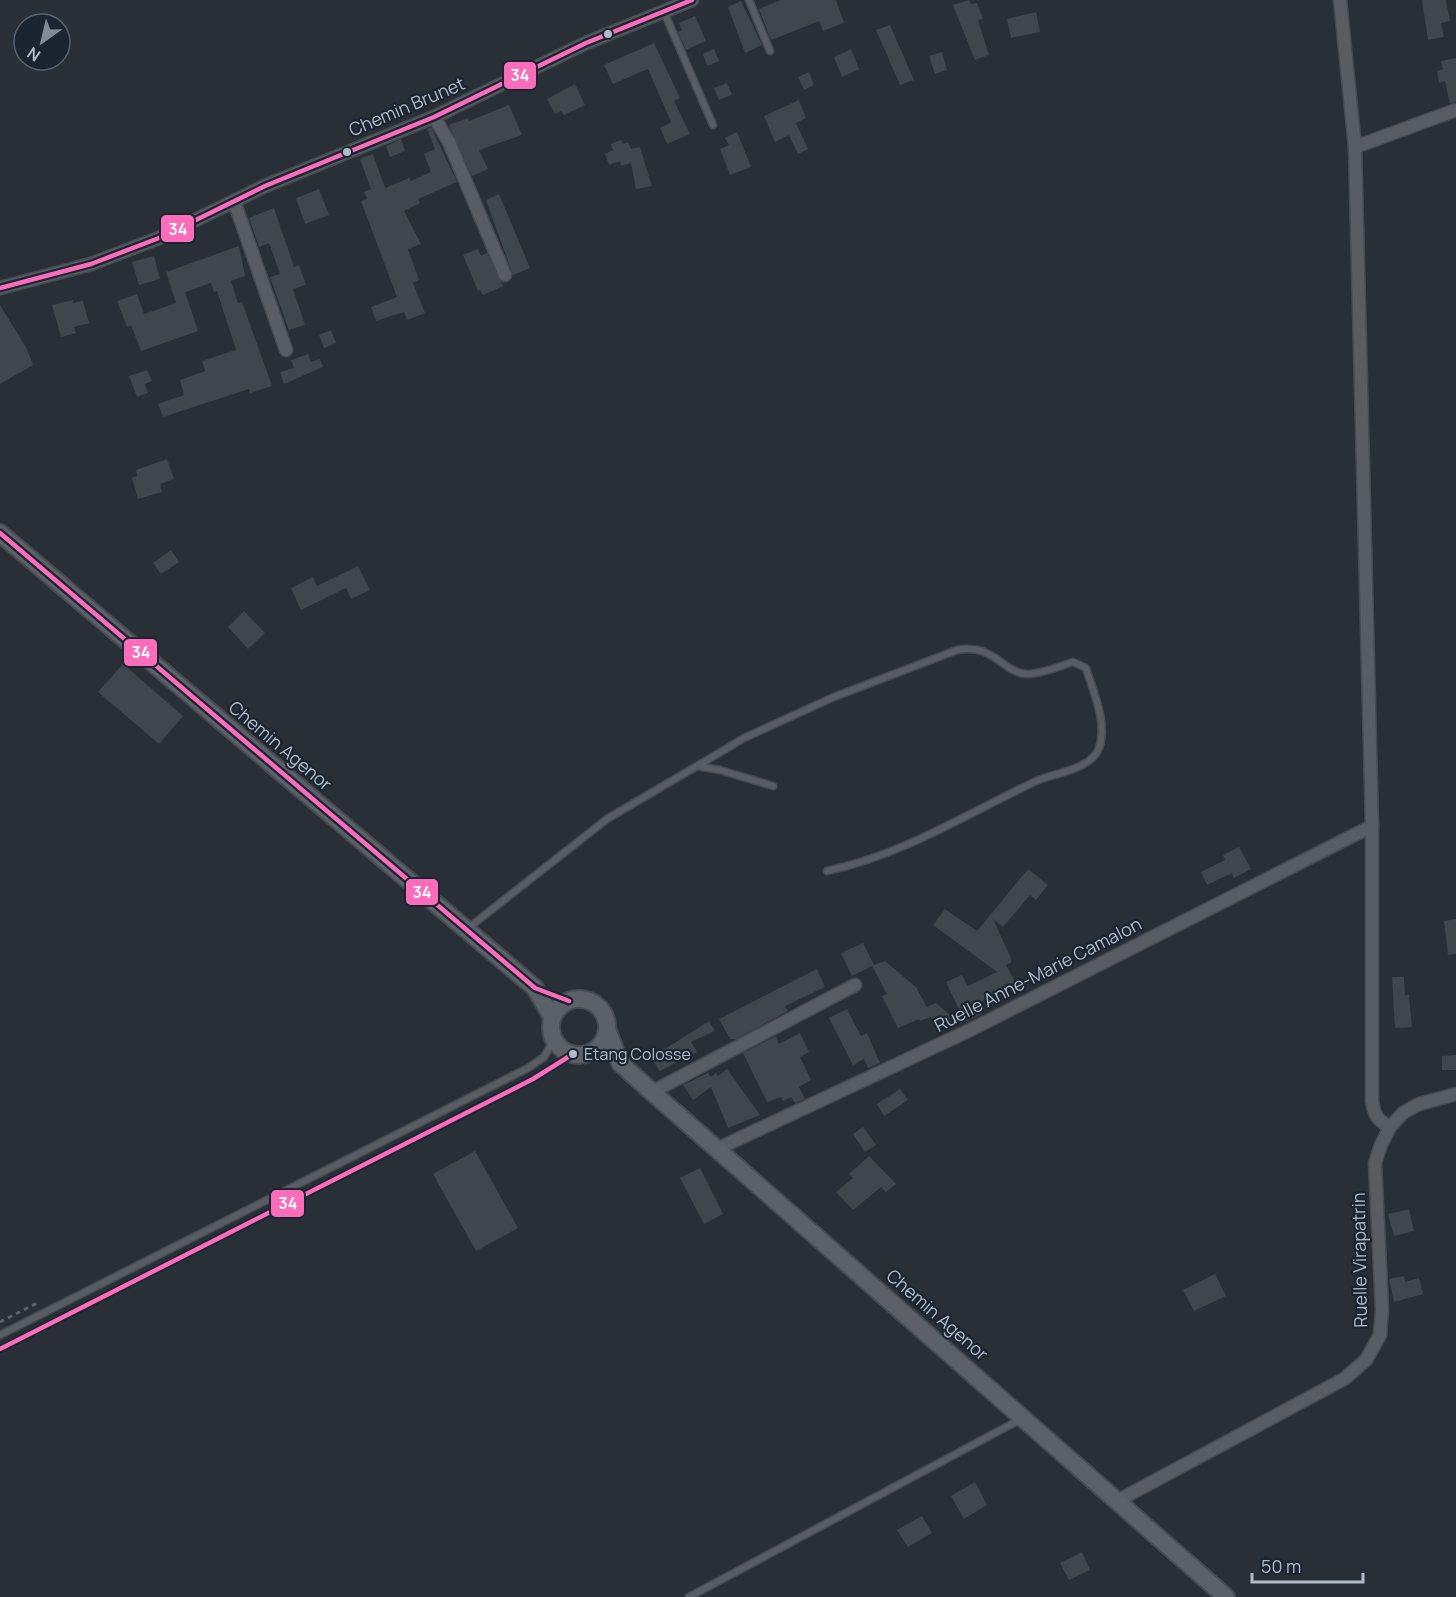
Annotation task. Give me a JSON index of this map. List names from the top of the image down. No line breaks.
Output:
{"streets":{"main road":["Chemin Agenor"],"street":["Chemin Brunet","Ruelle Anne-Marie Camalon","Ruelle Virapatrin"]},"crossings":[["Chemin Agenor","Ruelle Anne-Marie Camalon"],["Chemin Agenor","Ruelle Virapatrin"]],"places":["Etang Colosse"],"lines":["transit line 34"],"scale_bar":"50 m","north":"bottom left"}
